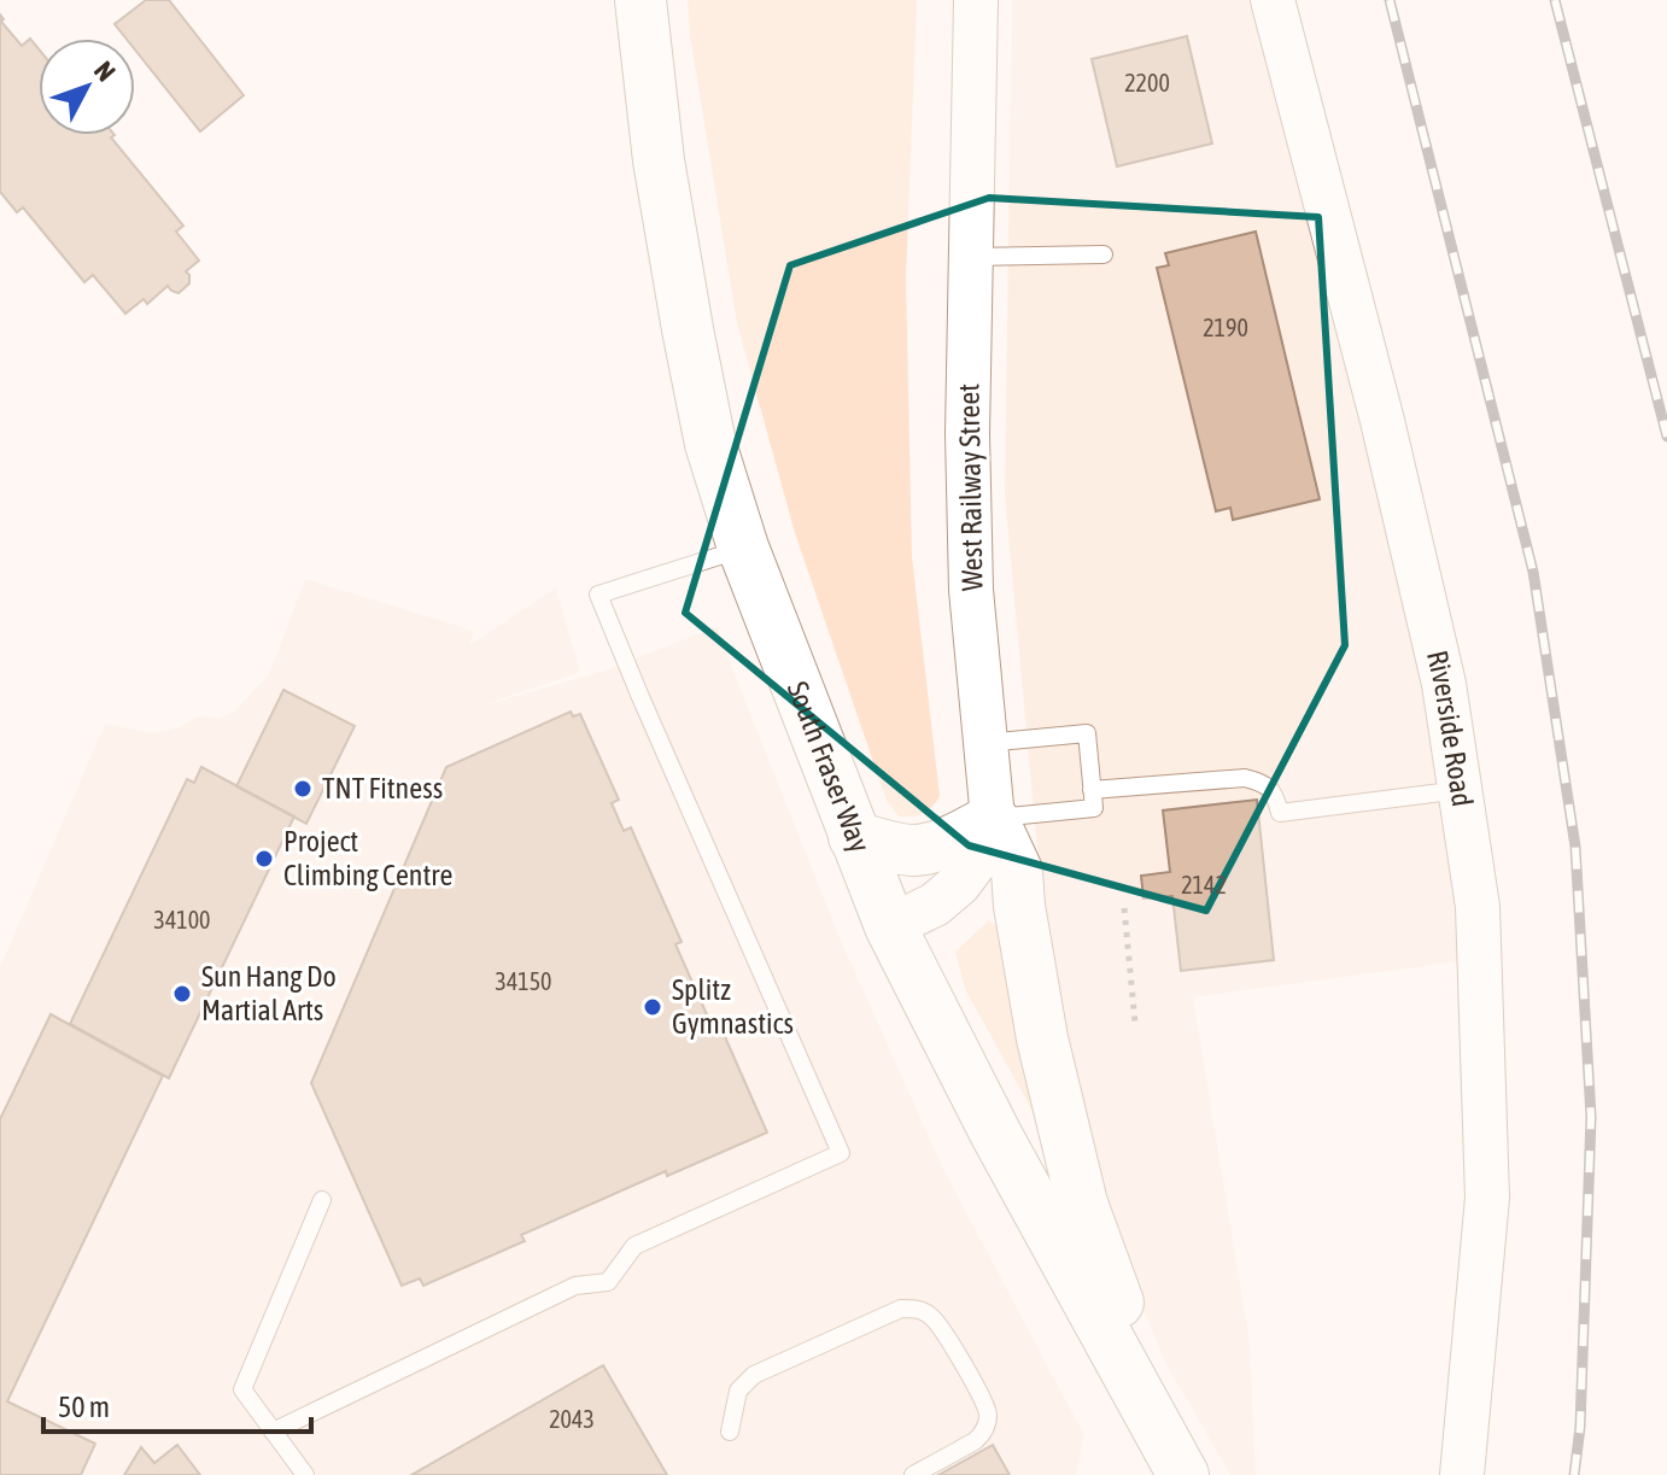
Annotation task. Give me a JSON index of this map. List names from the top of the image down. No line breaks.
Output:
{"streets":{"main road":["South Fraser Way"],"street":["West Railway Street","Riverside Road"]},"crossings":[["West Railway Street","South Fraser Way"]],"places":["TNT Fitness","Project Climbing Centre","Sun Hang Do Martial Arts","Splitz Gymnastics"],"house_numbers":["2200","2190","2142","34100","34150","2043"],"scale_bar":"50 m","north":"top right"}
